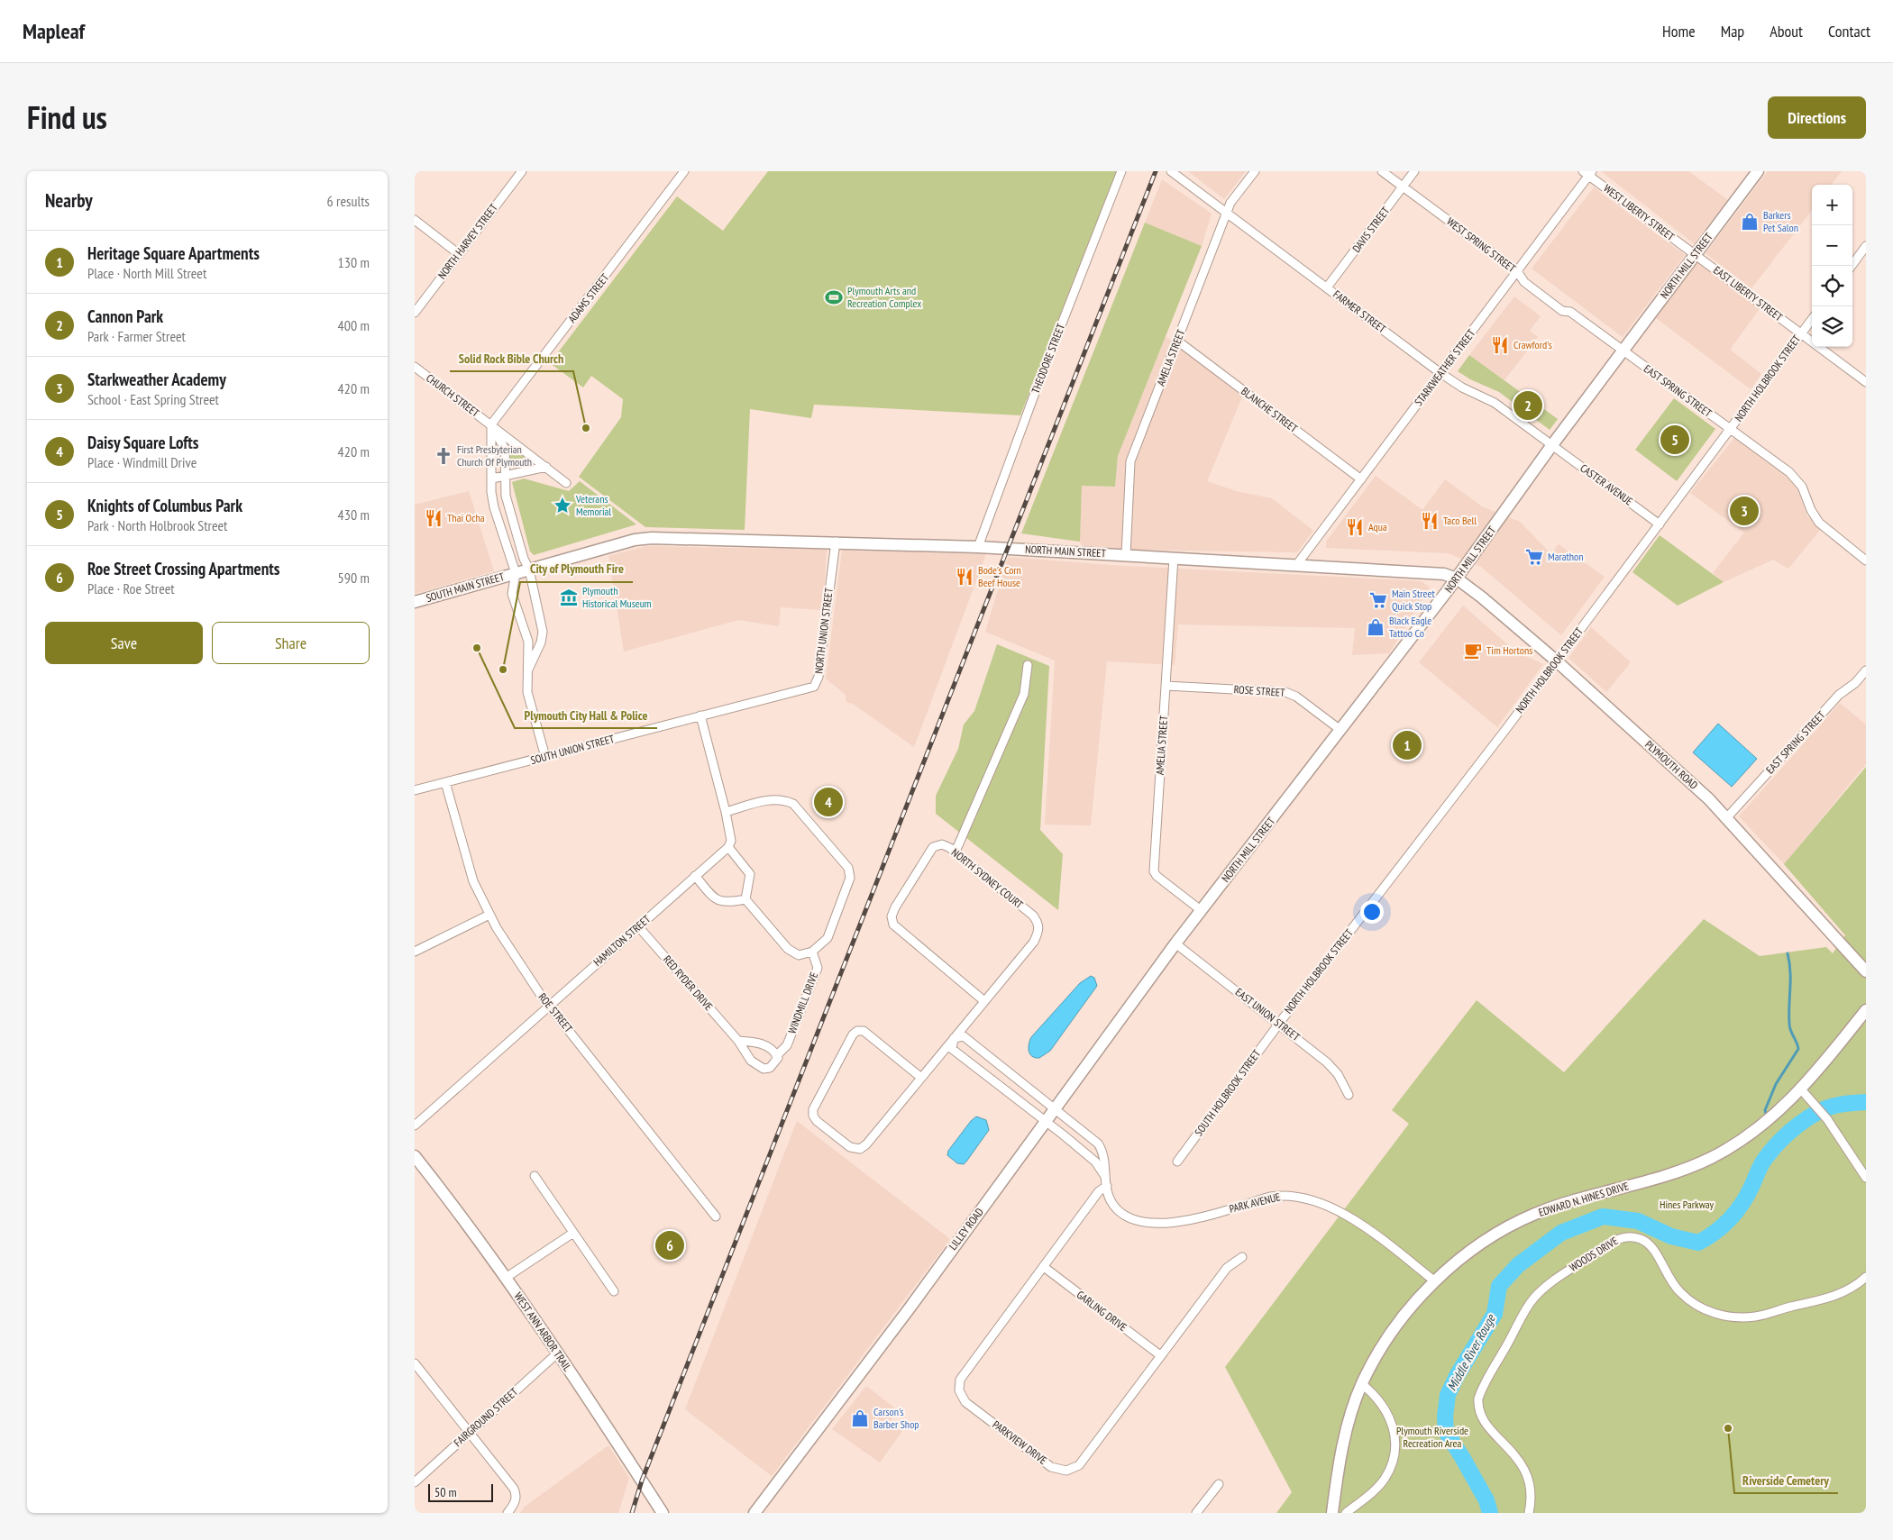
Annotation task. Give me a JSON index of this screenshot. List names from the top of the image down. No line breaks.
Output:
{"streets":{"street":["WEST LIBERTY STREET","DAVIS STREET","NORTH HARVEY STREET","WEST SPRING STREET","NORTH MILL STREET","EAST LIBERTY STREET","ADAMS STREET","FARMER STREET","AMELIA STREET","THEODORE STREET","STARKWEATHER STREET","NORTH HOLBROOK STREET","EAST SPRING STREET","CHURCH STREET","BLANCHE STREET","CASTER AVENUE","NORTH MAIN STREET","SOUTH MAIN STREET","NORTH UNION STREET","ROSE STREET","SOUTH UNION STREET","PLYMOUTH ROAD","NORTH SYDNEY COURT","HAMILTON STREET","RED RYDER DRIVE","WINDMILL DRIVE","ROE STREET","EAST UNION STREET","SOUTH HOLBROOK STREET","EDWARD N. HINES DRIVE","PARK AVENUE","LILLEY ROAD","WOODS DRIVE","GARLING DRIVE","WEST ANN ARBOR TRAIL","FAIRGROUND STREET","PARKVIEW DRIVE"]},"crossings":[["WEST LIBERTY STREET","NORTH MILL STREET"],["WEST LIBERTY STREET","EAST LIBERTY STREET"],["WEST LIBERTY STREET","STARKWEATHER STREET"],["DAVIS STREET","WEST SPRING STREET"],["DAVIS STREET","FARMER STREET"],["WEST SPRING STREET","NORTH MILL STREET"],["WEST SPRING STREET","STARKWEATHER STREET"],["WEST SPRING STREET","EAST SPRING STREET"],["NORTH MILL STREET","EAST LIBERTY STREET"],["NORTH MILL STREET","FARMER STREET"],["NORTH MILL STREET","AMELIA STREET"],["NORTH MILL STREET","EAST SPRING STREET"],["NORTH MILL STREET","CASTER AVENUE"],["NORTH MILL STREET","NORTH MAIN STREET"],["NORTH MILL STREET","ROSE STREET"],["NORTH MILL STREET","PLYMOUTH ROAD"],["NORTH MILL STREET","EAST UNION STREET"],["NORTH MILL STREET","LILLEY ROAD"],["EAST LIBERTY STREET","NORTH HOLBROOK STREET"],["ADAMS STREET","CHURCH STREET"],["FARMER STREET","AMELIA STREET"],["FARMER STREET","STARKWEATHER STREET"],["FARMER STREET","CASTER AVENUE"],["AMELIA STREET","BLANCHE STREET"],["AMELIA STREET","NORTH MAIN STREET"],["AMELIA STREET","ROSE STREET"],["THEODORE STREET","NORTH MAIN STREET"],["STARKWEATHER STREET","BLANCHE STREET"],["STARKWEATHER STREET","NORTH MAIN STREET"],["NORTH HOLBROOK STREET","EAST SPRING STREET"],["NORTH HOLBROOK STREET","CASTER AVENUE"],["NORTH HOLBROOK STREET","PLYMOUTH ROAD"],["NORTH HOLBROOK STREET","EAST UNION STREET"],["NORTH HOLBROOK STREET","SOUTH HOLBROOK STREET"],["EAST SPRING STREET","PLYMOUTH ROAD"],["CHURCH STREET","SOUTH MAIN STREET"],["CHURCH STREET","SOUTH UNION STREET"],["NORTH MAIN STREET","SOUTH MAIN STREET"],["NORTH MAIN STREET","NORTH UNION STREET"],["NORTH MAIN STREET","PLYMOUTH ROAD"],["NORTH UNION STREET","SOUTH UNION STREET"],["SOUTH UNION STREET","ROE STREET"],["HAMILTON STREET","RED RYDER DRIVE"],["HAMILTON STREET","ROE STREET"],["RED RYDER DRIVE","WINDMILL DRIVE"],["EAST UNION STREET","SOUTH HOLBROOK STREET"],["EAST UNION STREET","LILLEY ROAD"],["EDWARD N. HINES DRIVE","PARK AVENUE"],["PARK AVENUE","PARKVIEW DRIVE"],["GARLING DRIVE","PARKVIEW DRIVE"],["WEST ANN ARBOR TRAIL","FAIRGROUND STREET"]],"water":["Middle River Rouge"],"parks":["Hines Parkway","Plymouth Riverside Recreation Area"],"places":{"shop":["Barkers Pet Salon","Black Eagle Tattoo Co","Carson's Barber Shop"],"sports":["Plymouth Arts and Recreation Complex"],"restaurant":["Crawford's","Thai Ocha","Taco Bell","Aqua","Bode's Corn Beef House"],"other":["Solid Rock Bible Church","Plymouth City Hall & Police","City of Plymouth Fire","Riverside Cemetery"],"church":["First Presbyterian Church Of Plymouth"],"place":["Veterans Memorial"],"supermarket":["Marathon","Main Street Quick Stop"],"museum":["Plymouth Historical Museum"],"cafe":["Tim Hortons"]},"scale_bar":"50 m","page":{"header":"Mapleaf","nav":["Home","Map","About","Contact"],"title":"Find us","buttons":["Directions",["Save","Share"]],"heading":["Nearby","6 results"],"map_buttons":["+","−"],"list":[{"mark":"1","name":"Heritage Square Apartments","note":"Place · North Mill Street","value":"130 m"},{"mark":"2","name":"Cannon Park","note":"Park · Farmer Street","value":"400 m"},{"mark":"3","name":"Starkweather Academy","note":"School · East Spring Street","value":"420 m"},{"mark":"4","name":"Daisy Square Lofts","note":"Place · Windmill Drive","value":"420 m"},{"mark":"5","name":"Knights of Columbus Park","note":"Park · North Holbrook Street","value":"430 m"},{"mark":"6","name":"Roe Street Crossing Apartments","note":"Place · Roe Street","value":"590 m"}],"pins":["2","5","3","1","4","6"],"scale":"50 m"}}
